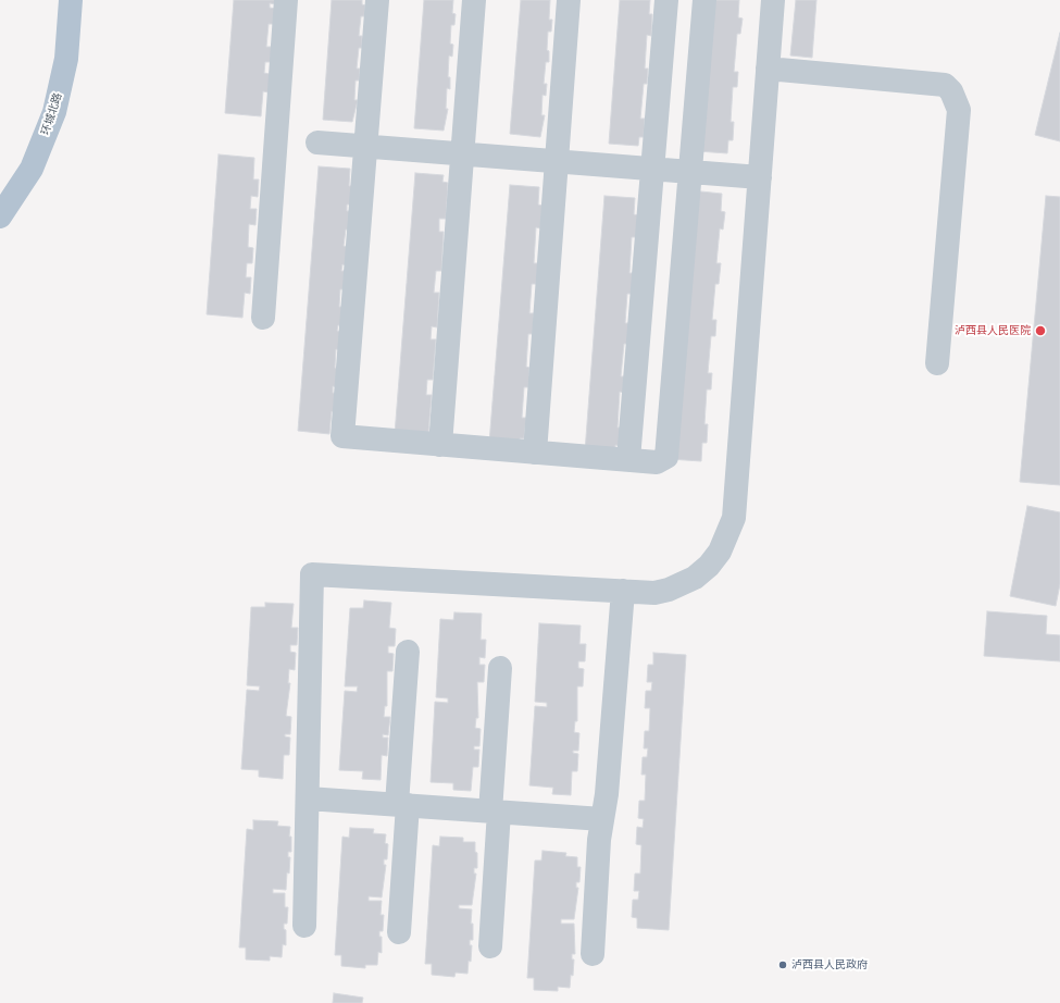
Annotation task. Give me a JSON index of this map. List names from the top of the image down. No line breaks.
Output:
{"streets":{"main road":["环城北路"]},"places":["泸西县人民医院","泸西县人民政府"]}
